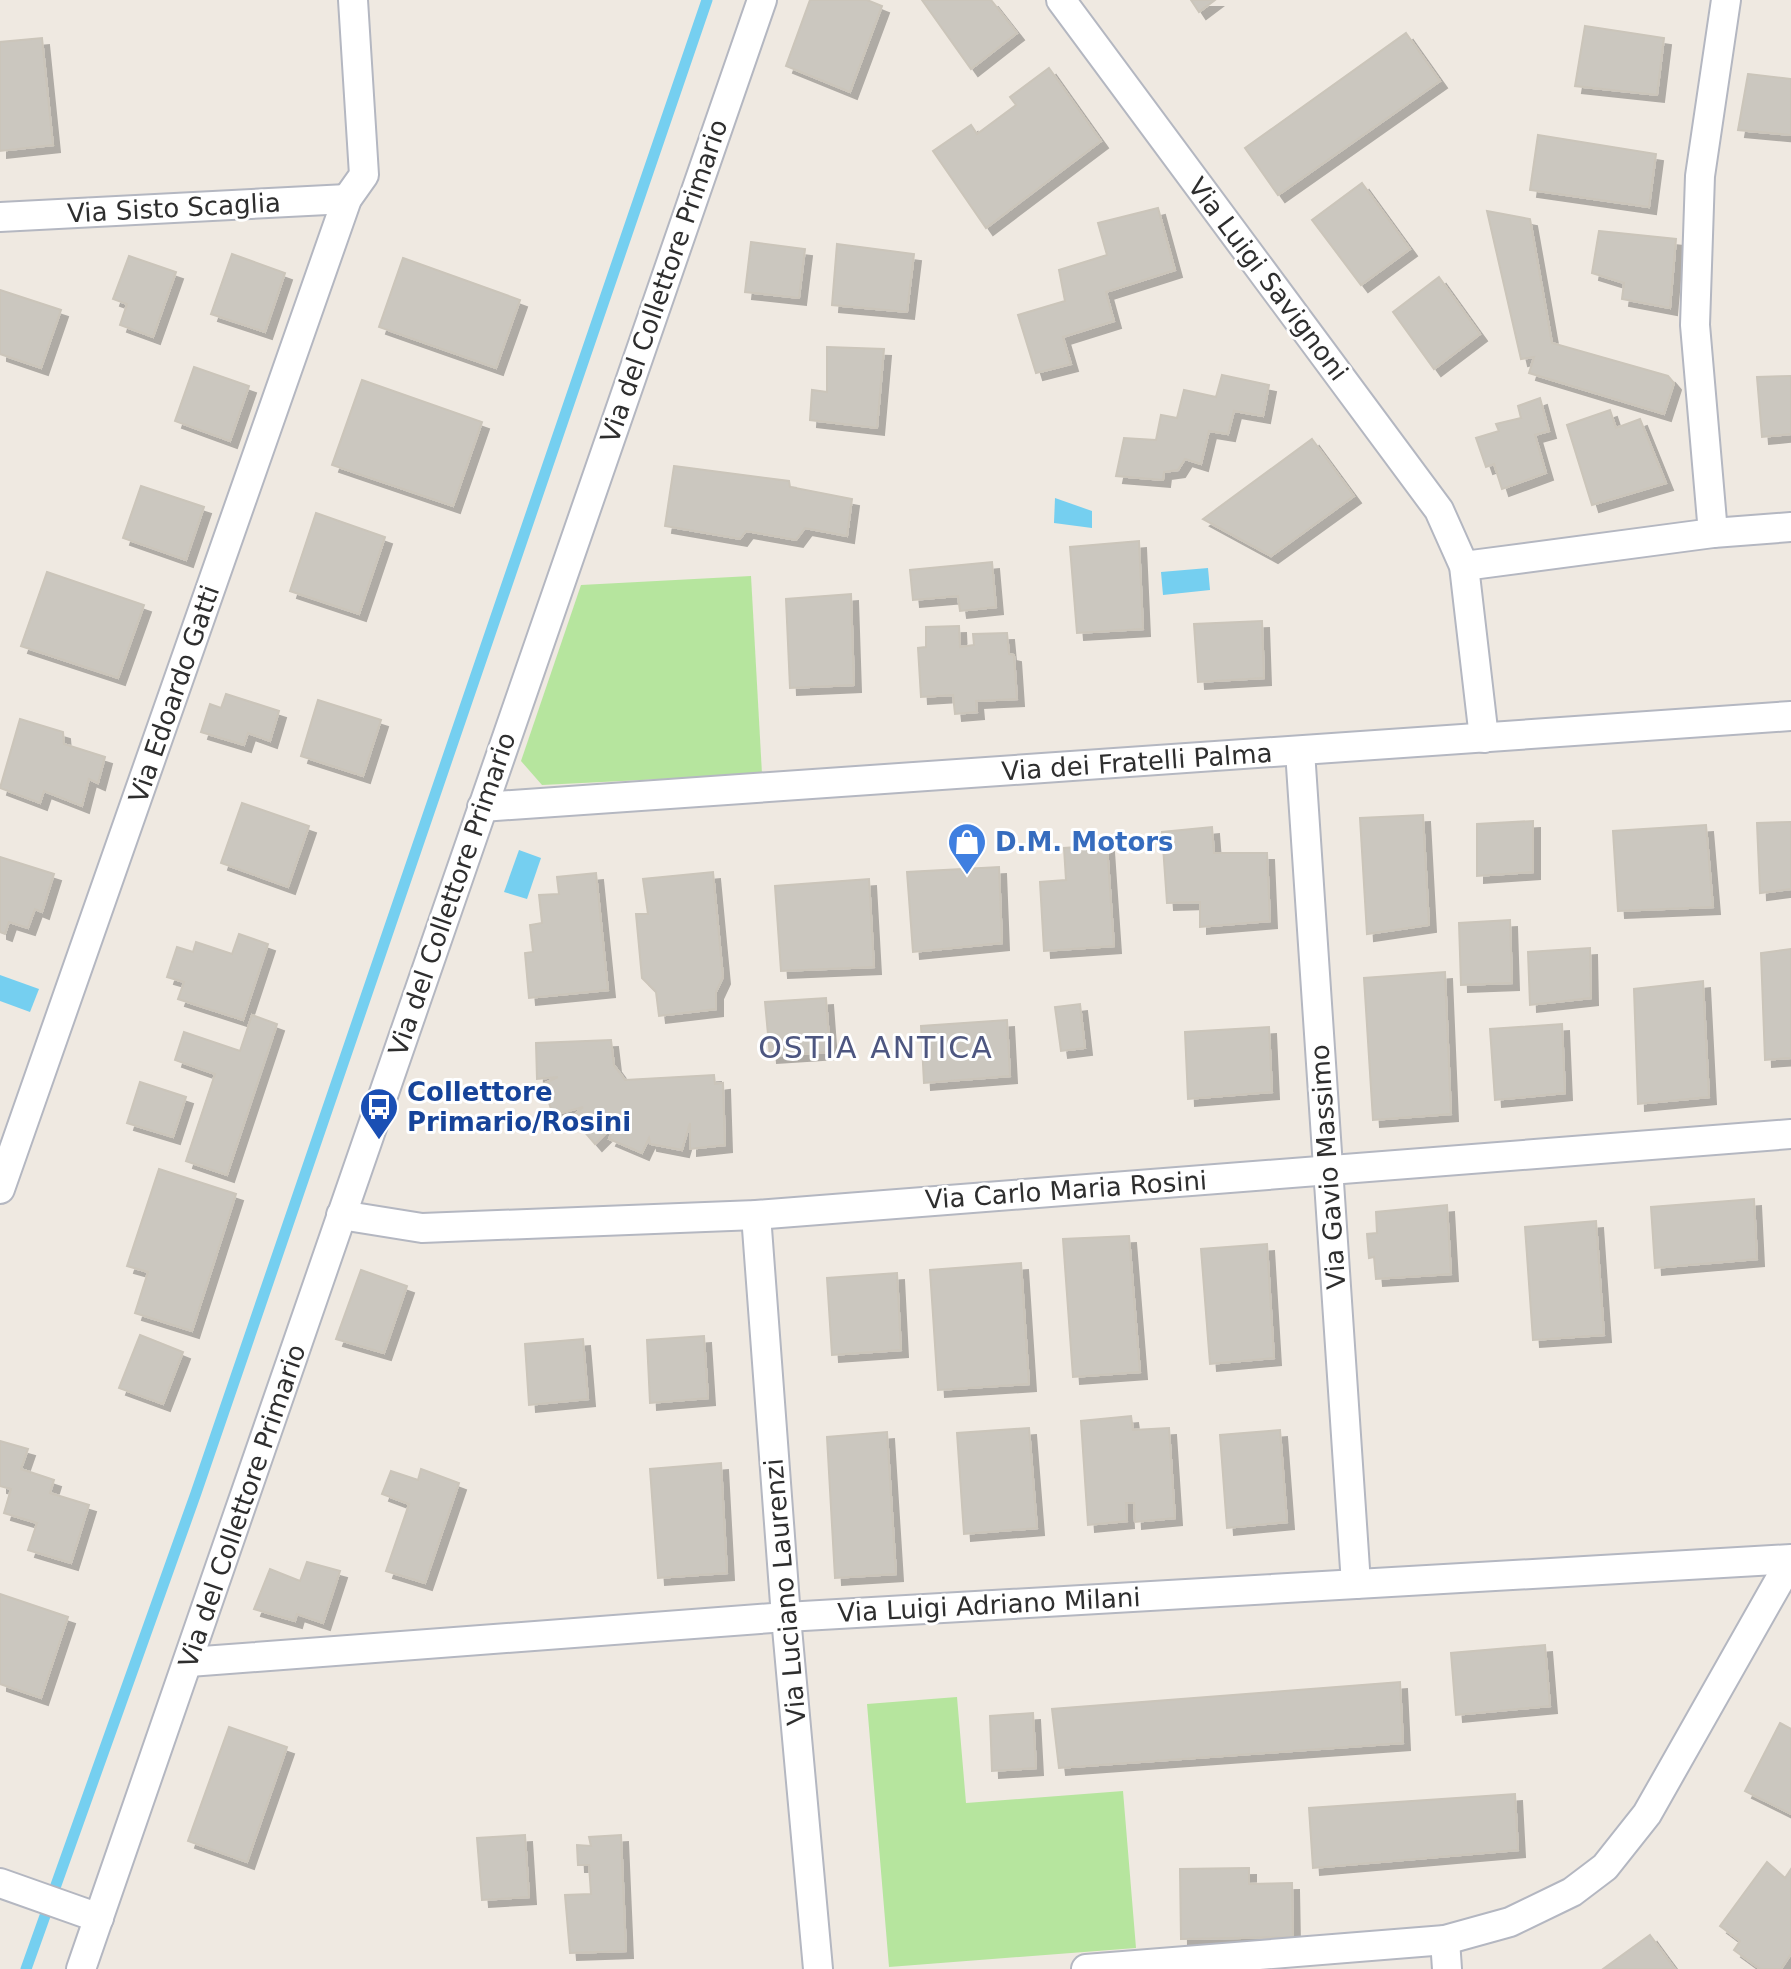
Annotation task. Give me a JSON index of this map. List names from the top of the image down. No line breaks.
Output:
{"streets":{"street":["Via Sisto Scaglia","Via Luigi Savignoni","Via del Collettore Primario","Via Edoardo Gatti","Via dei Fratelli Palma","Via Gavio Massimo","Via Carlo Maria Rosini","Via Luciano Laurenzi","Via Luigi Adriano Milani"]},"crossings":[["Via Sisto Scaglia","Via Edoardo Gatti"],["Via Luigi Savignoni","Via dei Fratelli Palma"],["Via del Collettore Primario","Via dei Fratelli Palma"],["Via del Collettore Primario","Via Carlo Maria Rosini"],["Via del Collettore Primario","Via Luigi Adriano Milani"],["Via dei Fratelli Palma","Via Gavio Massimo"],["Via Gavio Massimo","Via Carlo Maria Rosini"],["Via Gavio Massimo","Via Luigi Adriano Milani"],["Via Carlo Maria Rosini","Via Luciano Laurenzi"],["Via Luciano Laurenzi","Via Luigi Adriano Milani"]],"districts":["OSTIA ANTICA"],"places":{"shop":["D.M. Motors"],"bus stop":["Collettore Primario/Rosini"]}}
